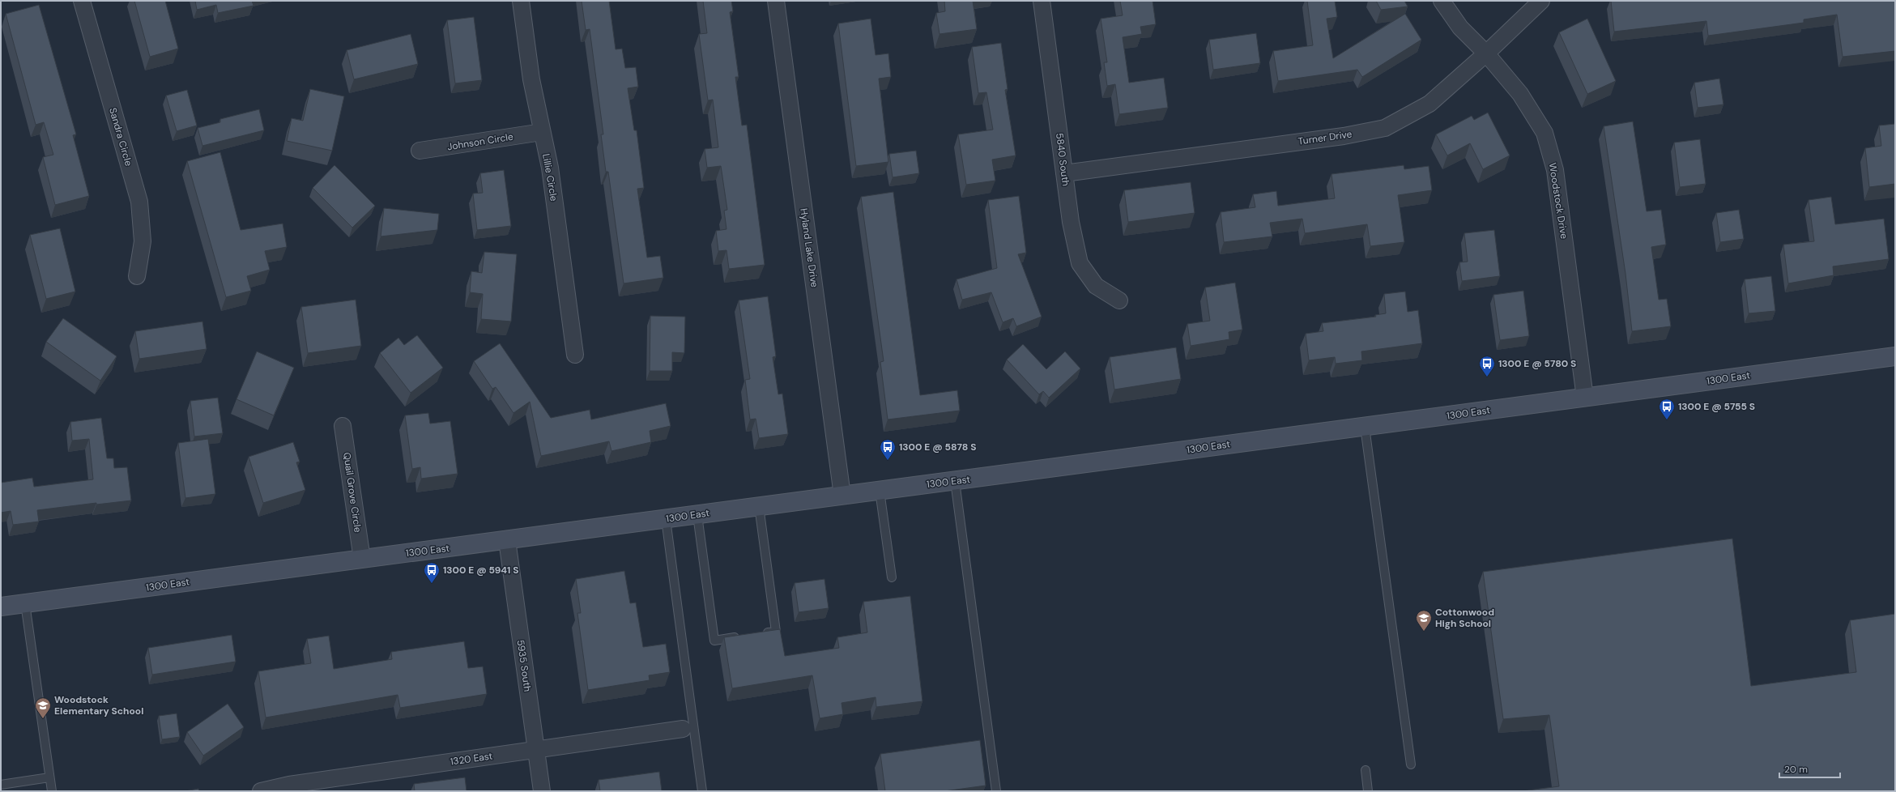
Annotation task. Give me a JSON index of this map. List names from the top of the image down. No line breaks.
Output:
{"streets":{"main road":["1300 East"],"street":["Sandra Circle","Turner Drive","Johnson Circle","5840 South","Lillie Circle","Woodstock Drive","Hyland Lake Drive","Quail Grove Circle","5935 South","1320 East"]},"crossings":[["Turner Drive","5840 South"],["Turner Drive","Woodstock Drive"],["Johnson Circle","Lillie Circle"],["Woodstock Drive","1300 East"],["Hyland Lake Drive","1300 East"],["1300 East","Quail Grove Circle"],["1300 East","5935 South"],["5935 South","1320 East"]],"places":{"bus stop":["1300 E @ 5780 S","1300 E @ 5755 S","1300 E @ 5878 S","1300 E @ 5941 S"],"school or university":["Cottonwood High School","Woodstock Elementary School"]},"scale_bar":"20 m"}
